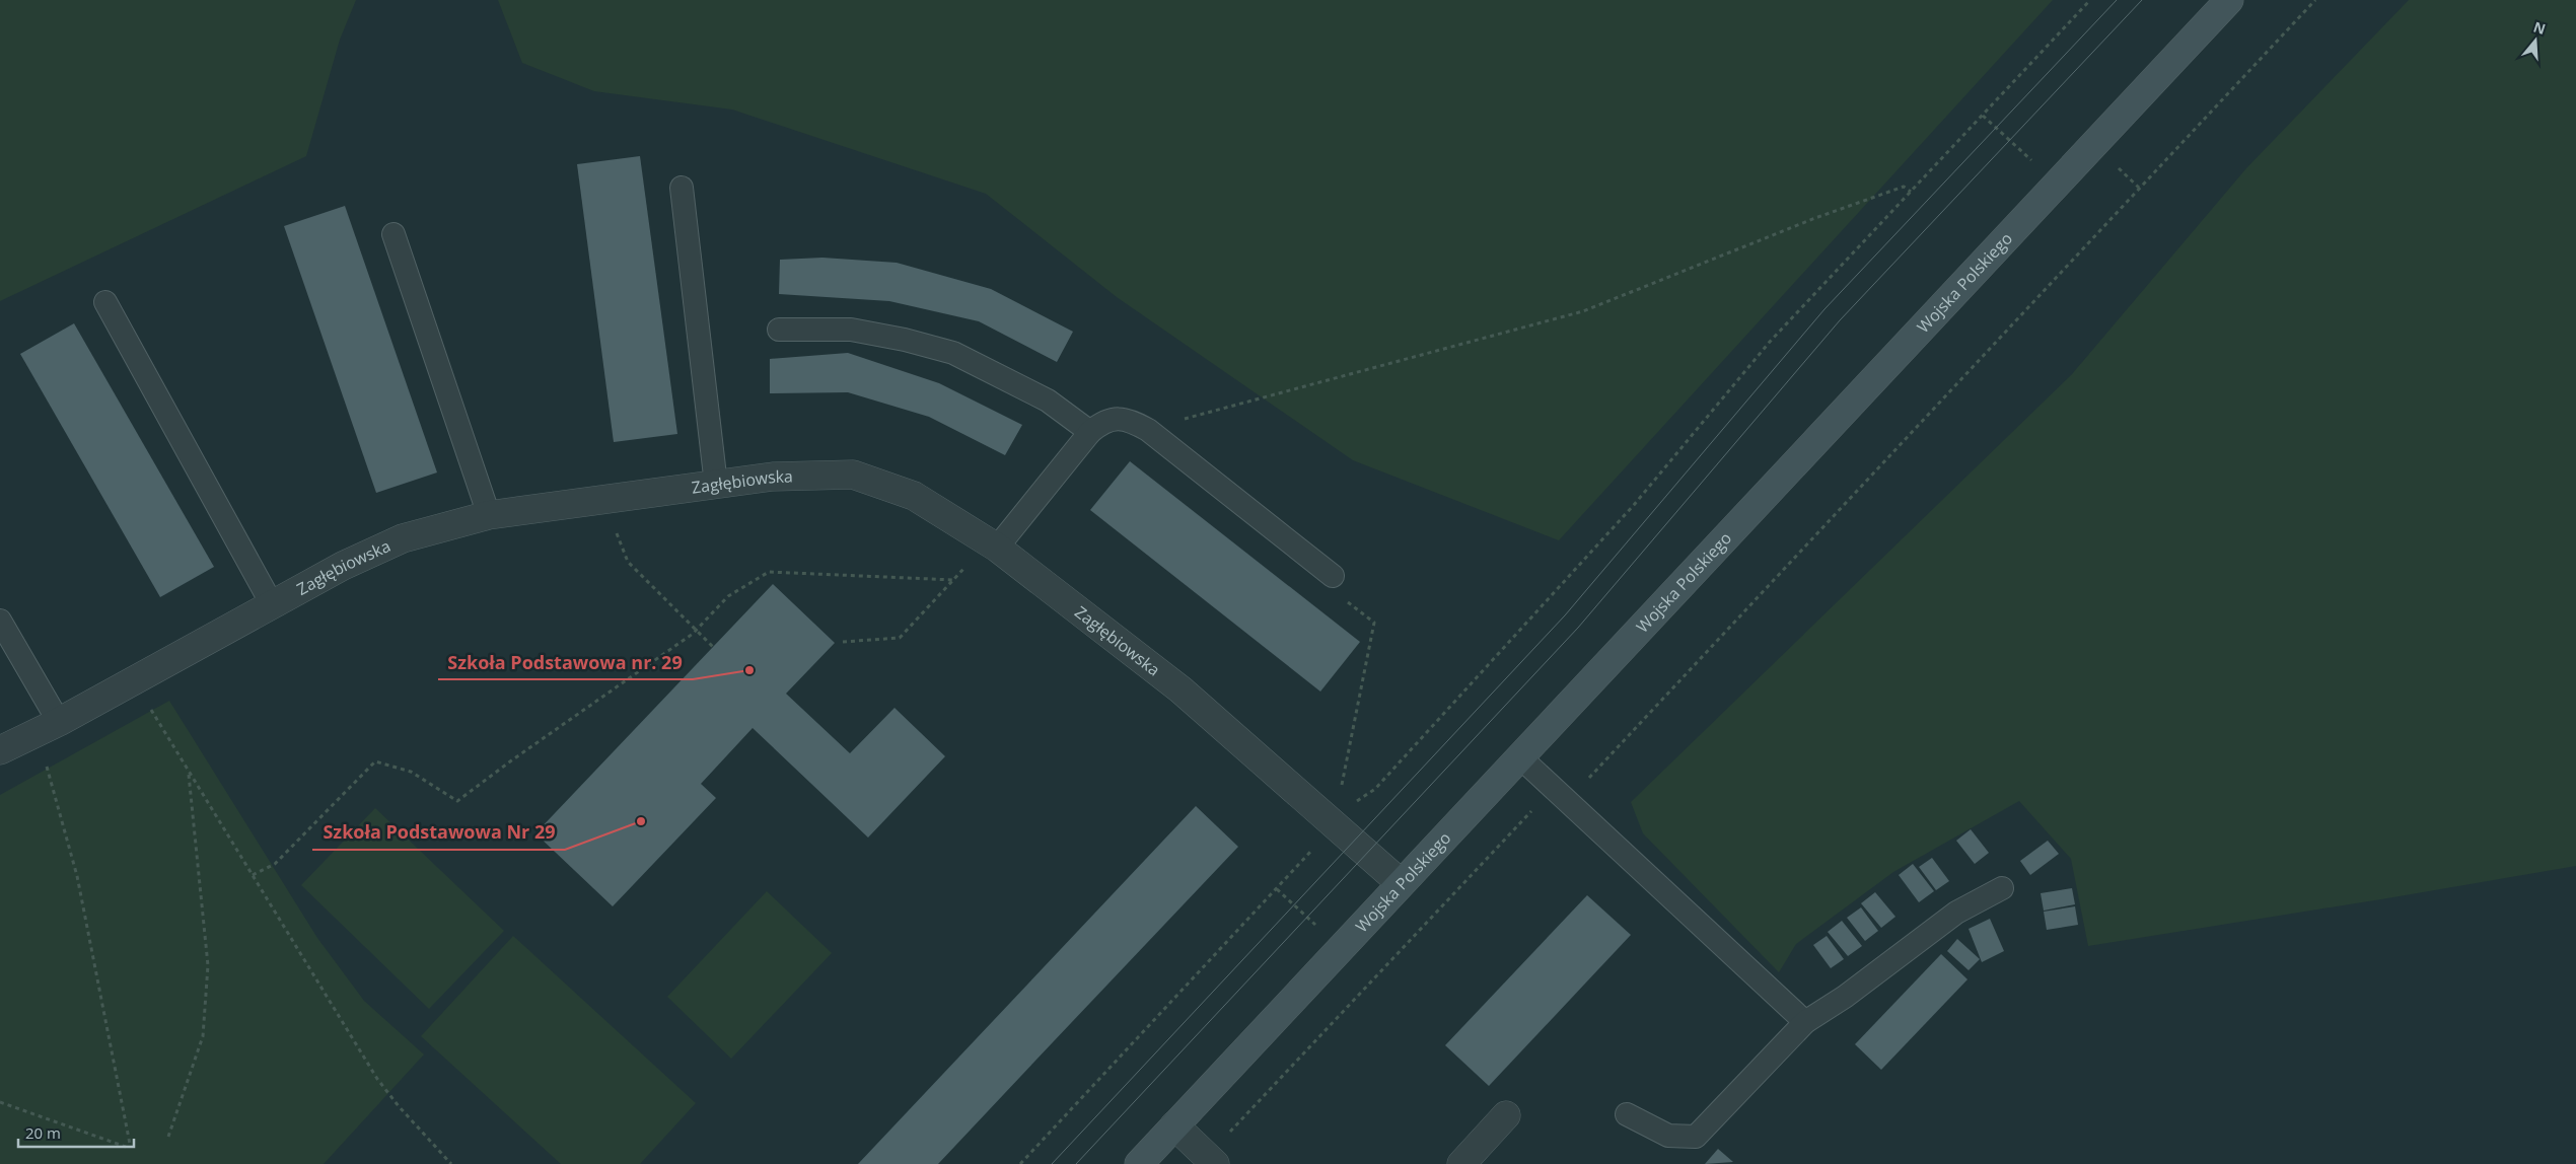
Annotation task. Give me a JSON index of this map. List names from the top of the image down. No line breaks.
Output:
{"streets":{"main road":["Wojska Polskiego"],"street":["Zagłębiowska"]},"crossings":[["Wojska Polskiego","Zagłębiowska"]],"places":["Szkoła Podstawowa nr. 29","Szkoła Podstawowa Nr 29"],"scale_bar":"20 m","north":"top"}
